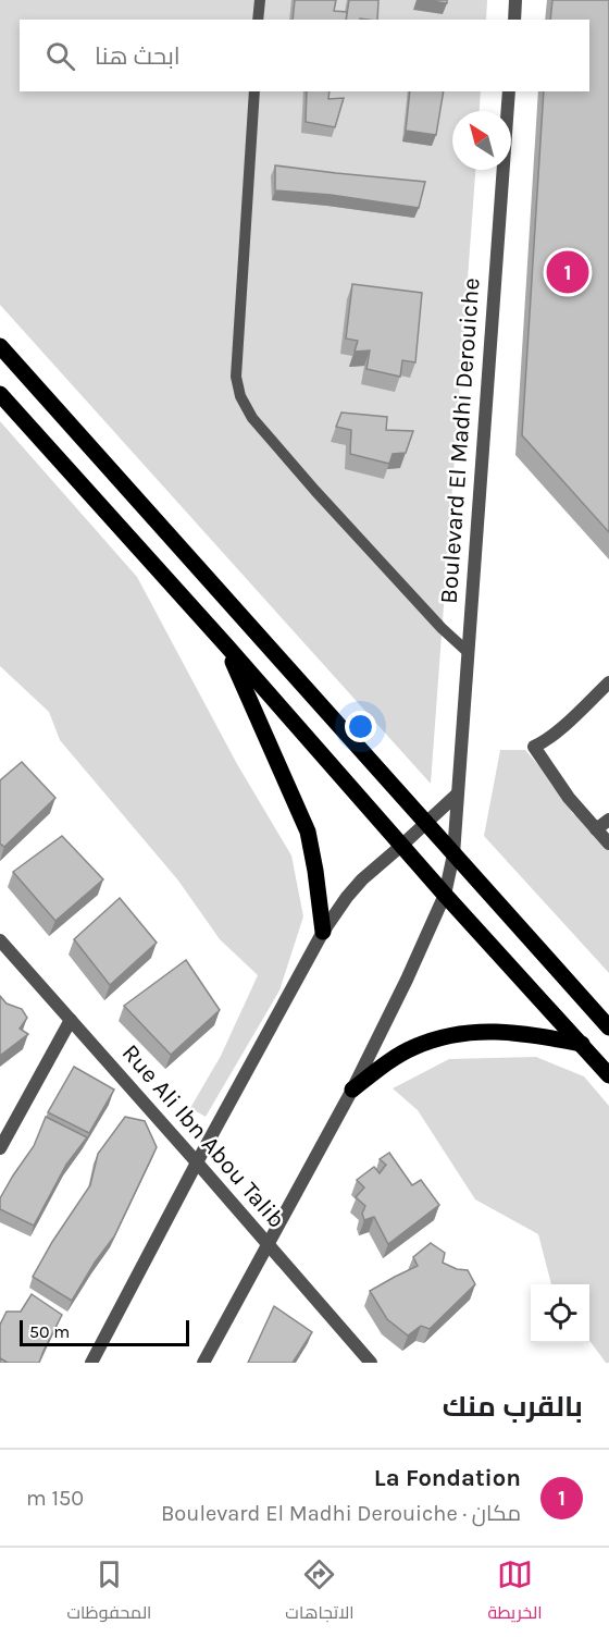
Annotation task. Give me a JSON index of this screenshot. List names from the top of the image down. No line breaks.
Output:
{"streets":{"street":["Boulevard El Madhi Derouiche","Rue Ali Ibn Abou Talib"]},"crossings":[["Boulevard El Madhi Derouiche","Rue Ali Ibn Abou Talib"]],"scale_bar":"50 m","north":"top left","page":{"search":"ابحث هنا","pins":"1","scale":"50 m","heading":"بالقرب منك","list":[{"mark":"1","name":"La Fondation","note":"مكان · Boulevard El Madhi Derouiche","value":"150 m"}],"nav":["الخريطة","الاتجاهات","المحفوظات"]}}
